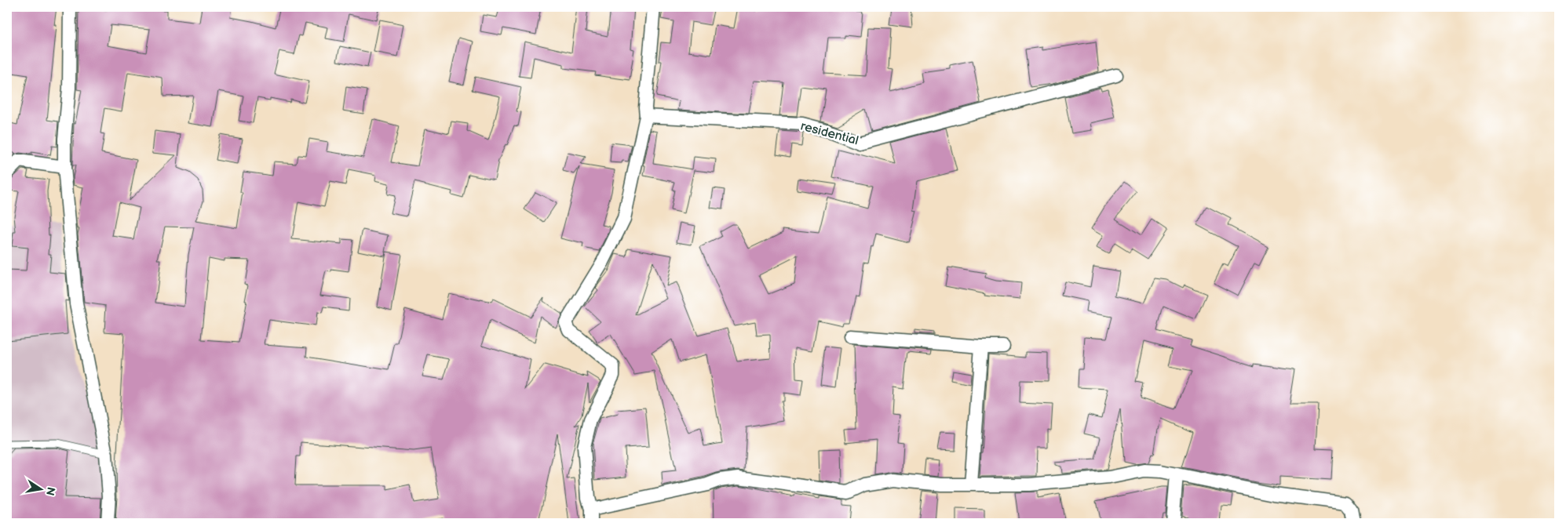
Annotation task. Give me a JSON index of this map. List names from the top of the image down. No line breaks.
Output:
{"streets":{"street":["residential"]},"north":"right"}
